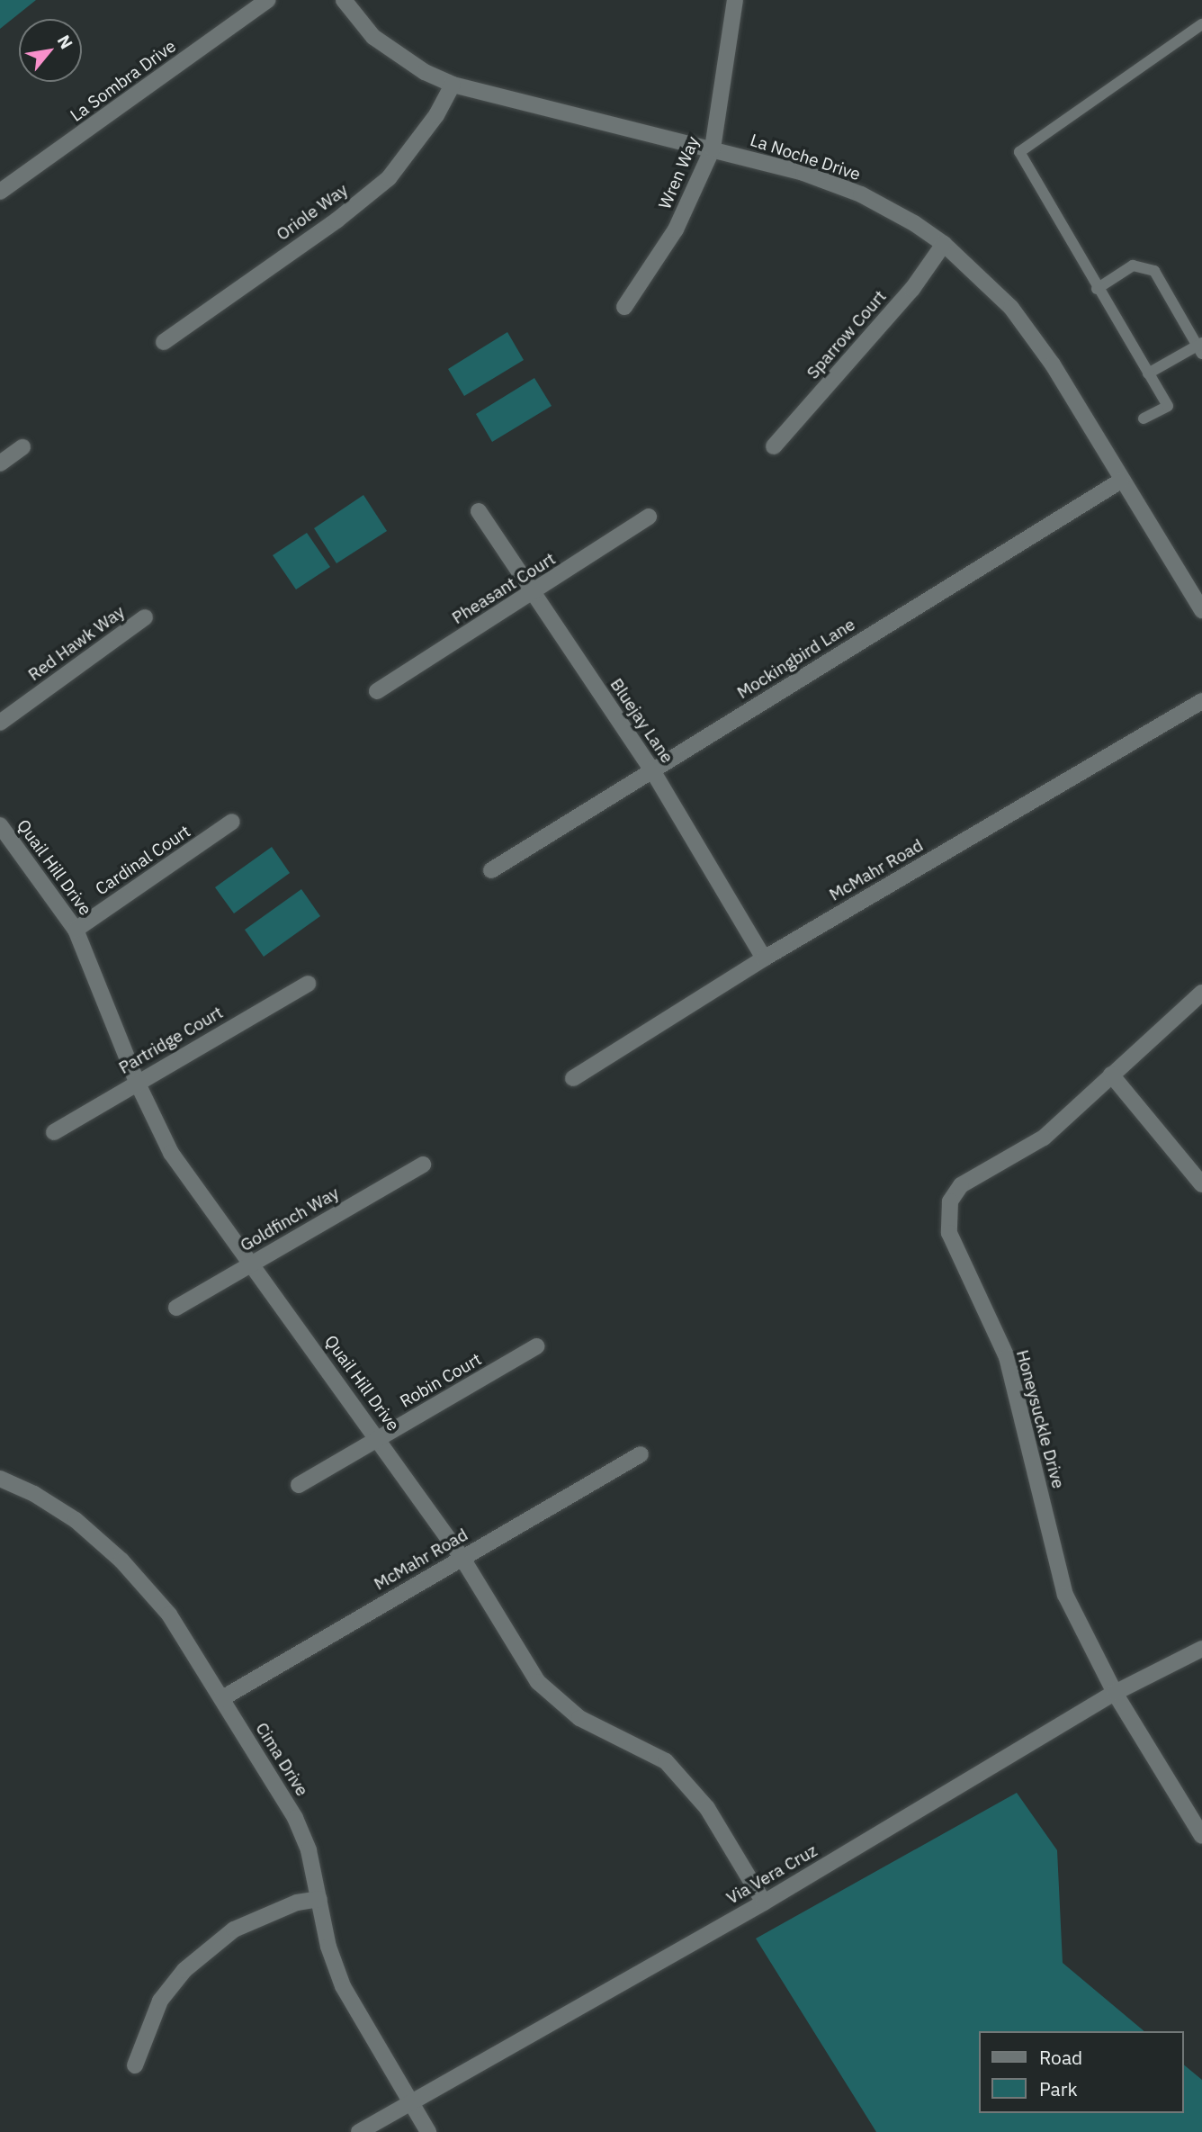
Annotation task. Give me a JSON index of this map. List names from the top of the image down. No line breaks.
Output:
{"streets":{"street":["La Sombra Drive","La Noche Drive","Wren Way","Oriole Way","Sparrow Court","Pheasant Court","Red Hawk Way","Mockingbird Lane","Bluejay Lane","Cardinal Court","Quail Hill Drive","McMahr Road","Partridge Court","Goldfinch Way","Robin Court","Honeysuckle Drive","Cima Drive","Via Vera Cruz"]},"crossings":[["La Noche Drive","Wren Way"],["La Noche Drive","Oriole Way"],["La Noche Drive","Sparrow Court"],["La Noche Drive","Mockingbird Lane"],["Pheasant Court","Bluejay Lane"],["Mockingbird Lane","Bluejay Lane"],["Bluejay Lane","McMahr Road"],["Cardinal Court","Quail Hill Drive"],["Quail Hill Drive","McMahr Road"],["Quail Hill Drive","Partridge Court"],["Quail Hill Drive","Goldfinch Way"],["Quail Hill Drive","Robin Court"],["Quail Hill Drive","Via Vera Cruz"],["McMahr Road","Cima Drive"],["Honeysuckle Drive","Via Vera Cruz"],["Cima Drive","Via Vera Cruz"]],"legend":["Road","Park"],"north":"top right"}
